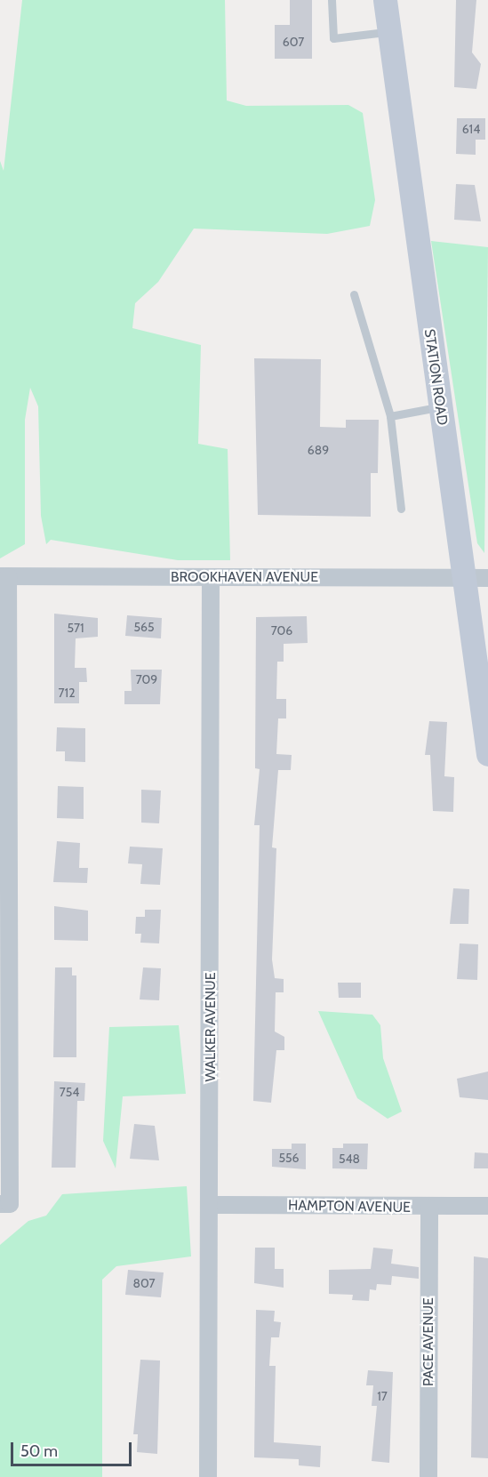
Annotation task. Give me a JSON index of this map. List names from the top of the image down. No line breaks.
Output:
{"streets":{"main road":["STATION ROAD"],"street":["BROOKHAVEN AVENUE","WALKER AVENUE","HAMPTON AVENUE","PACE AVENUE"]},"crossings":[["STATION ROAD","BROOKHAVEN AVENUE"],["BROOKHAVEN AVENUE","WALKER AVENUE"],["WALKER AVENUE","HAMPTON AVENUE"],["HAMPTON AVENUE","PACE AVENUE"]],"house_numbers":["607","614","689","565","571","706","709","712","754","556","548","807","17"],"scale_bar":"50 m"}
